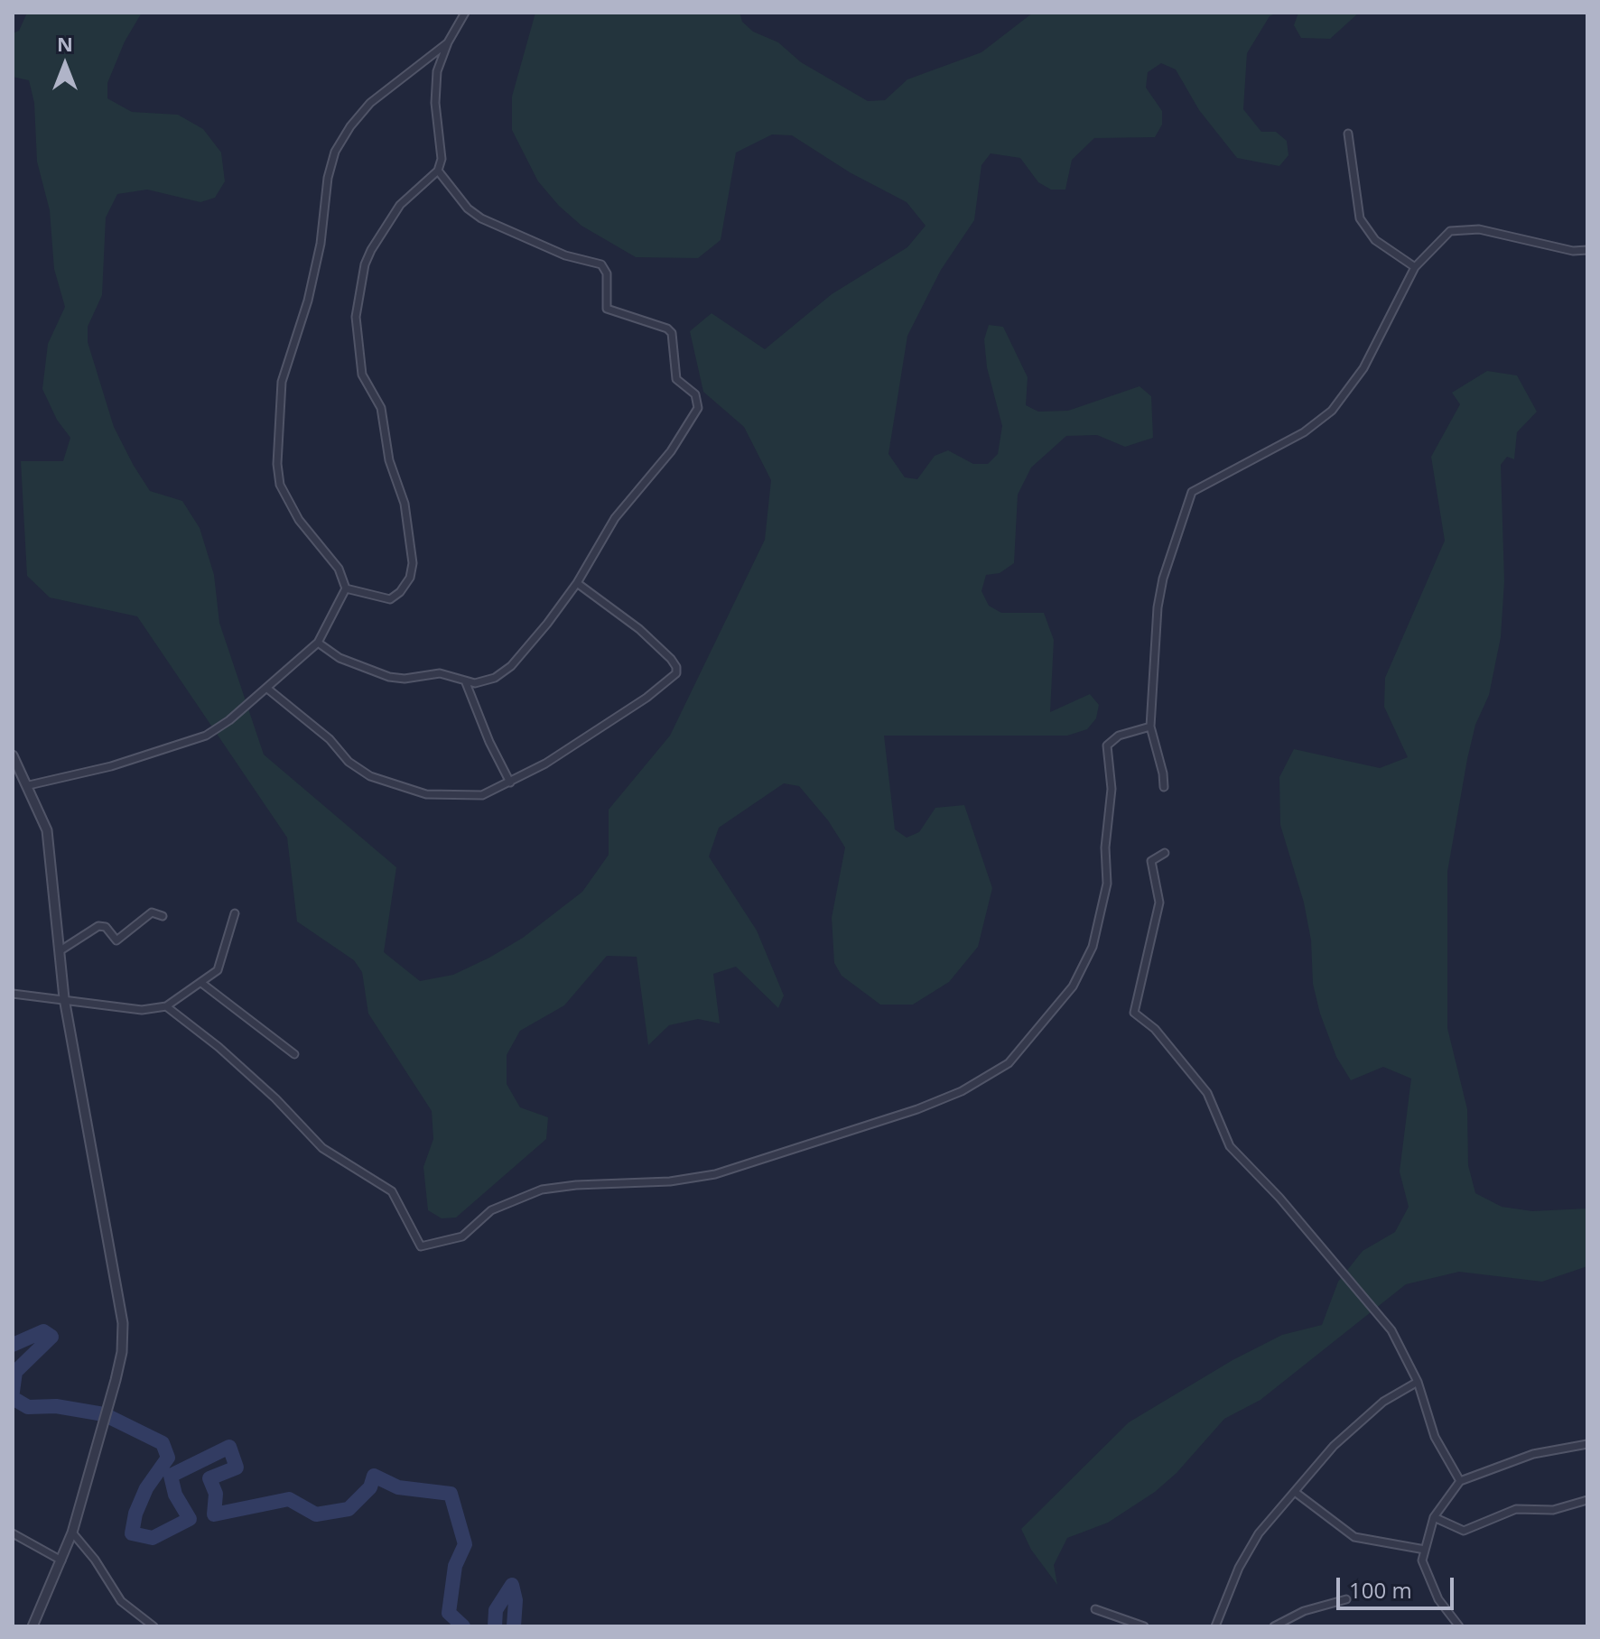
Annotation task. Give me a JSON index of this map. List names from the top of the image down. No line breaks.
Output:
{"scale_bar":"100 m","north":"top"}
